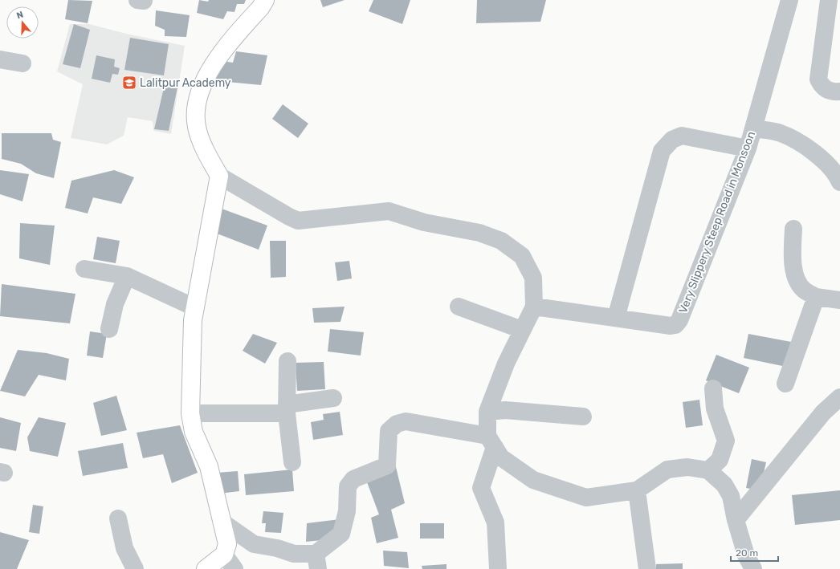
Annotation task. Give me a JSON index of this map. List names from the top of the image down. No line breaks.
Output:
{"streets":{"street":["Very Slippery Steep Road in Monsoon"]},"places":{"school or university":["Lalitpur Academy"]},"scale_bar":"20 m","north":"top"}
